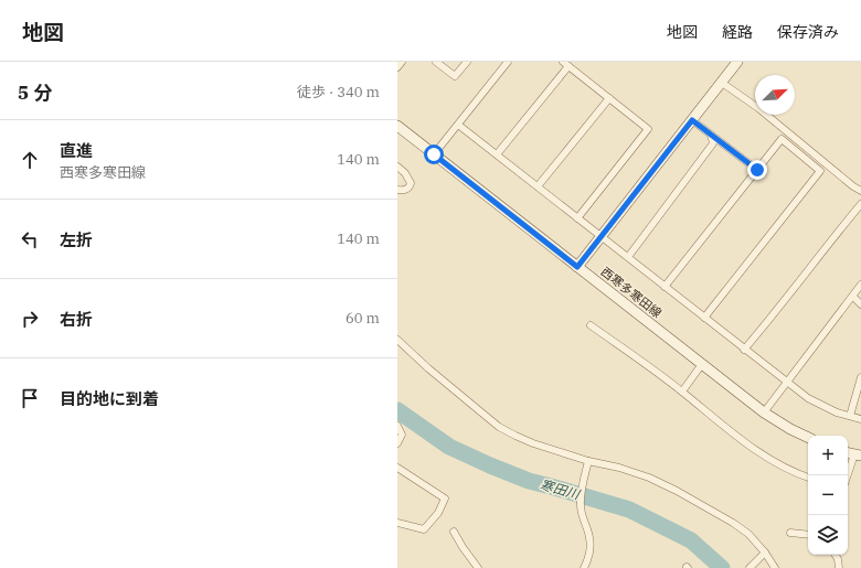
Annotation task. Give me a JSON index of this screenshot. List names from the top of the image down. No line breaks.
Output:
{"streets":{"main road":["西寒多寒田線"]},"water":["寒田川"],"north":"top right","page":{"header":"地図","nav":["地図","経路","保存済み"],"heading":["5 分","徒歩 · 340 m"],"list":[["直進","西寒多寒田線","140 m"],["左折","140 m"],["右折","60 m"],"目的地に到着"],"map_buttons":["+","−"]}}
